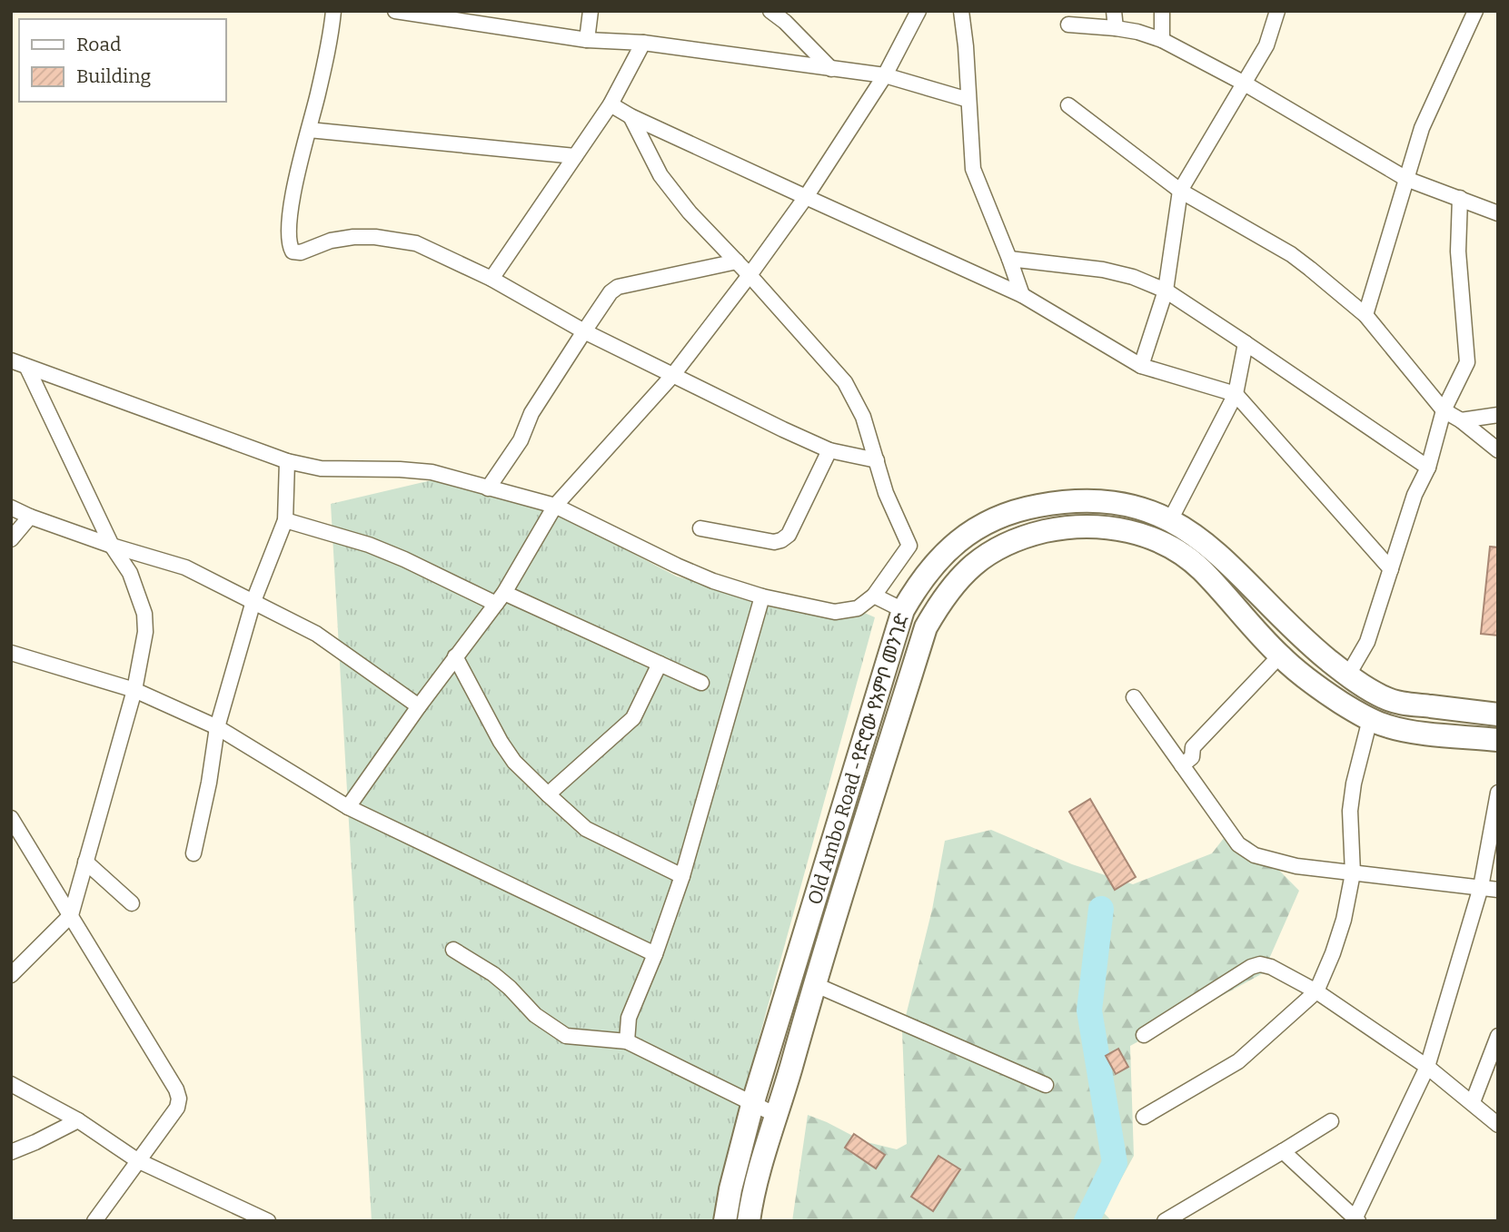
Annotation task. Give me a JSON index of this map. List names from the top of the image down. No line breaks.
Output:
{"streets":{"main road":["Old Ambo Road -የድሮው የአምቦ መንገድ"]},"legend":["Road","Building"]}
